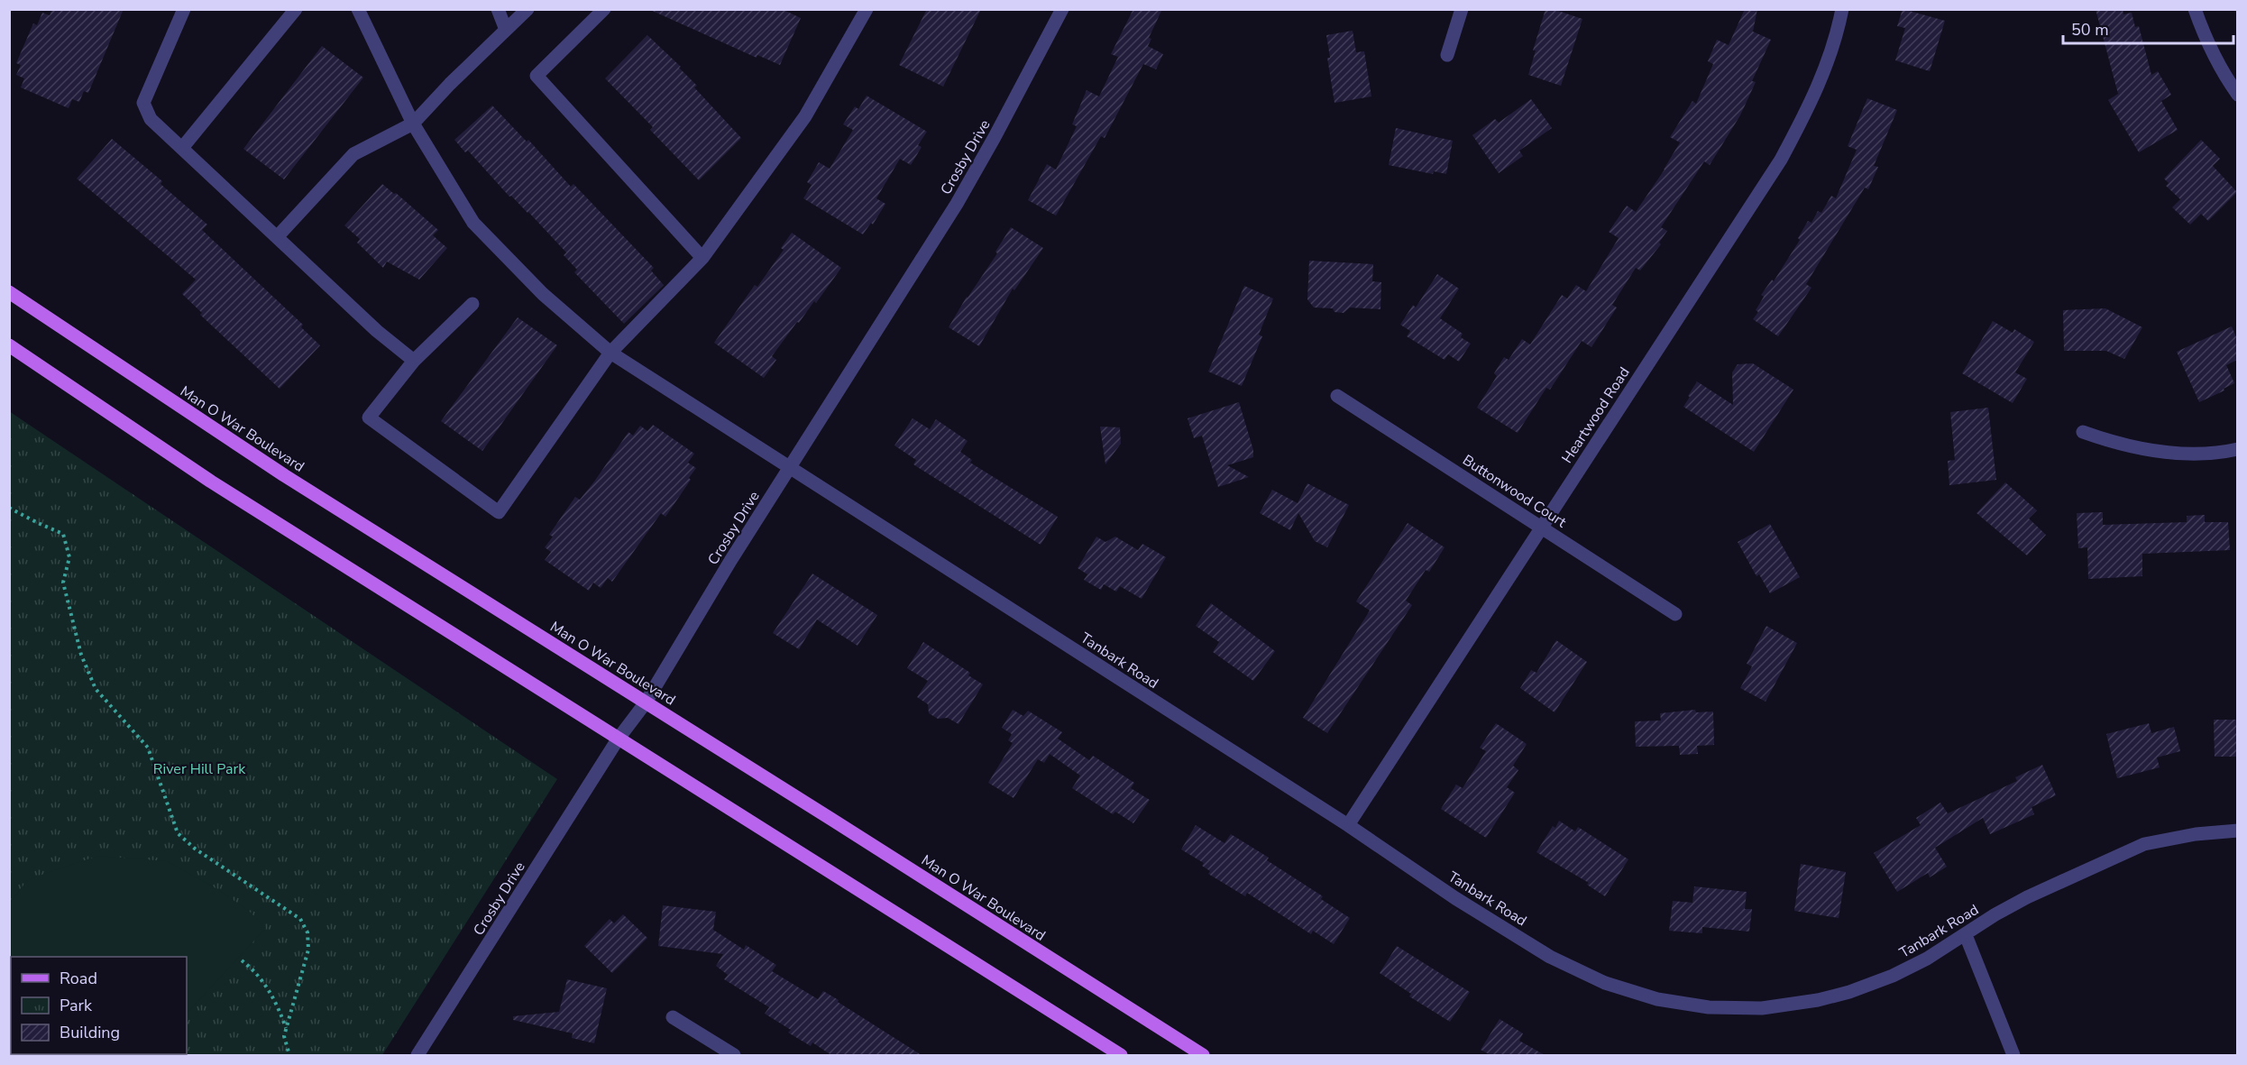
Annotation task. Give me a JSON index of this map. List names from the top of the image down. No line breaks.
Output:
{"streets":{"main road":["Man O War Boulevard"],"street":["Crosby Drive","Heartwood Road","Buttonwood Court","Tanbark Road"]},"crossings":[["Crosby Drive","Man O War Boulevard"],["Crosby Drive","Tanbark Road"],["Heartwood Road","Buttonwood Court"],["Heartwood Road","Tanbark Road"]],"parks":["River Hill Park"],"legend":["Road","Park","Building"],"scale_bar":"50 m"}
